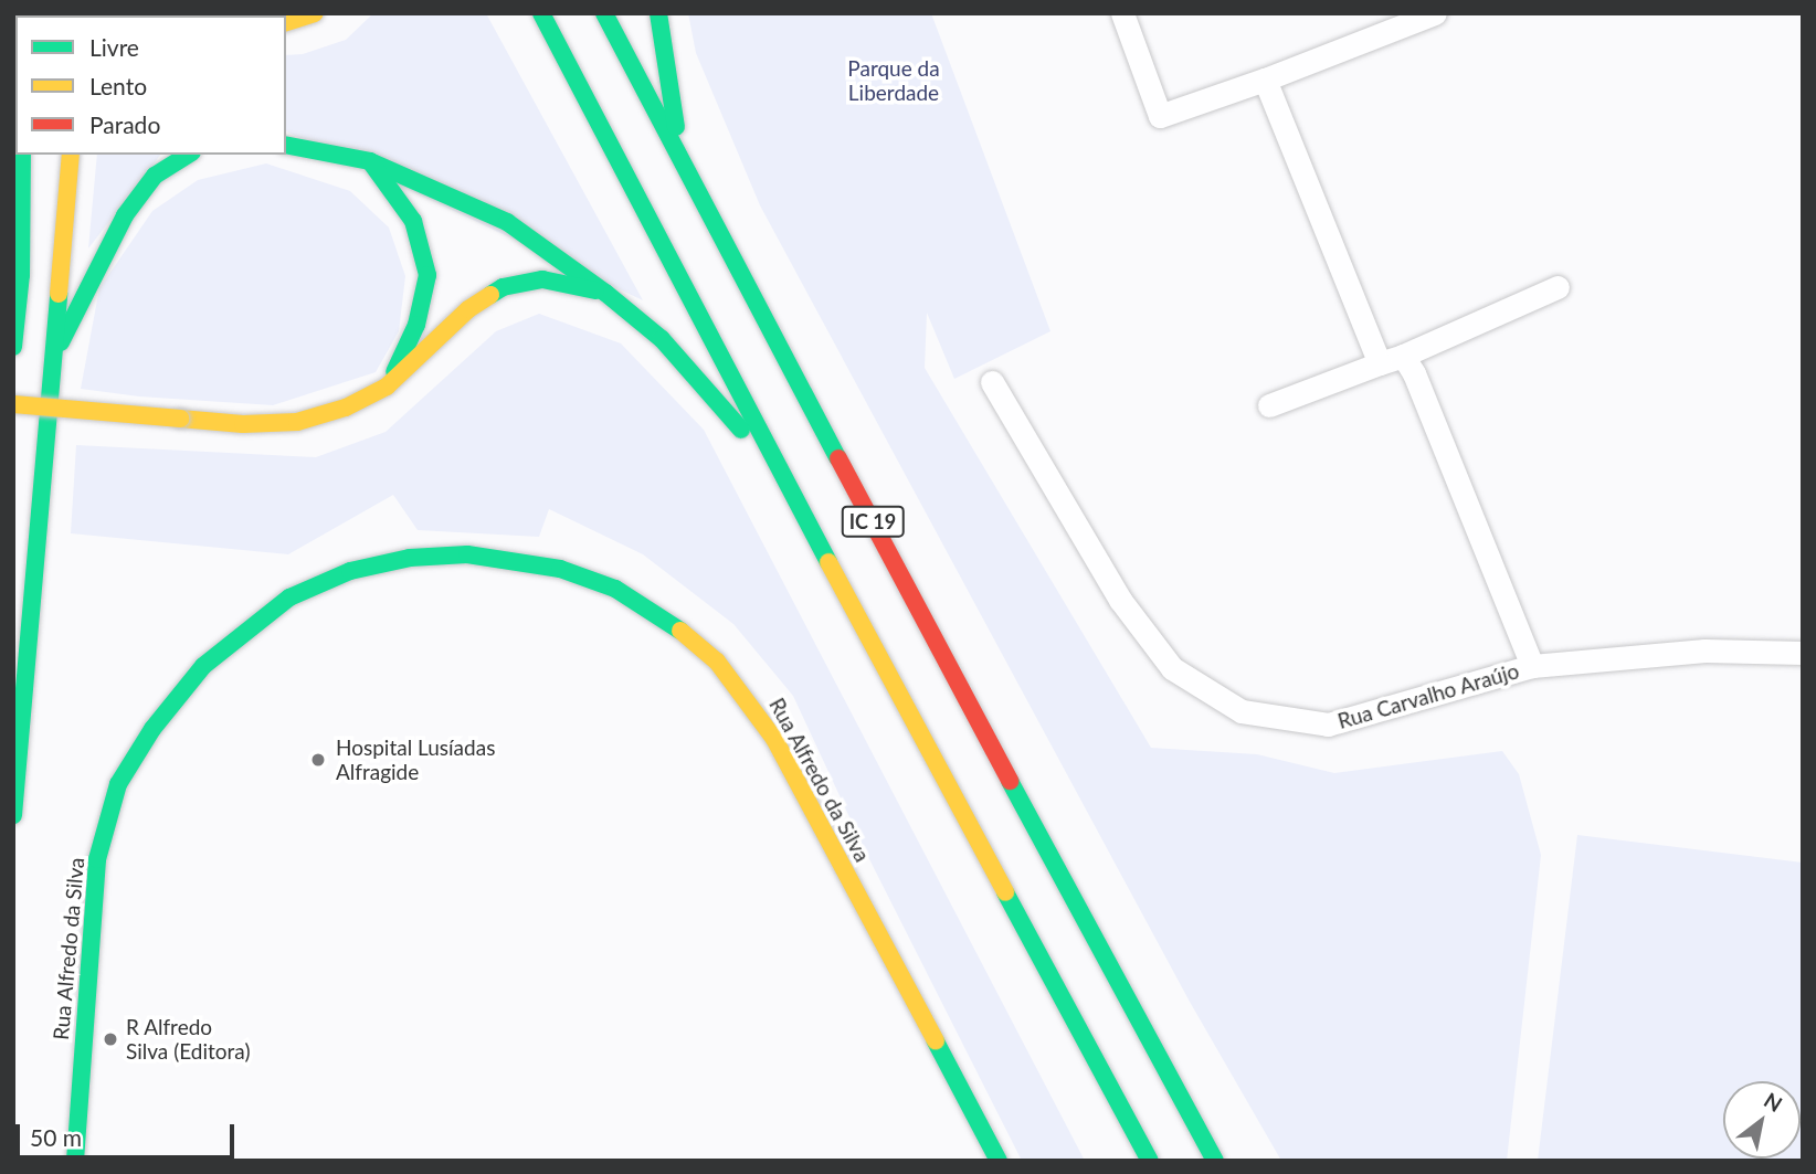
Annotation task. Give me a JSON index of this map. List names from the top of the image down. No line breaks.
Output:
{"streets":{"main road":["IC 19","Rua Alfredo da Silva"],"street":["Rua Carvalho Araújo"]},"parks":["Parque da Liberdade"],"places":["Hospital Lusíadas Alfragide","R Alfredo Silva (Editora)"],"legend":["Livre","Lento","Parado"],"scale_bar":"50 m","north":"top right"}
